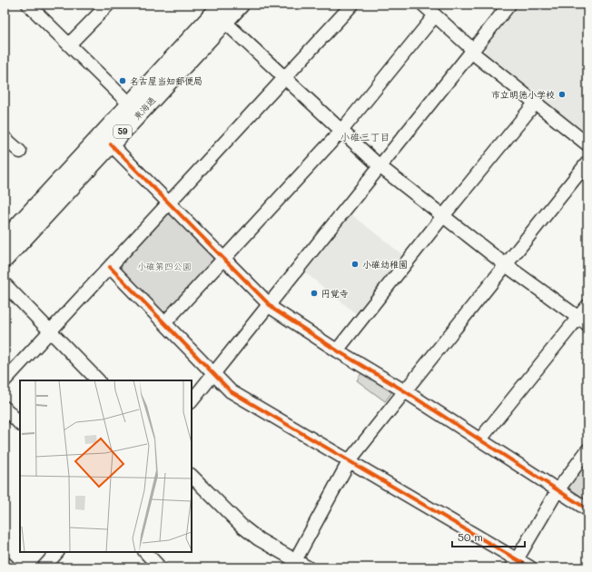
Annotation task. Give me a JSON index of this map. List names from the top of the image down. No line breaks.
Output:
{"streets":{"main road":["東海通","59"]},"districts":["小碓三丁目"],"parks":["小碓第四公園"],"places":["名古屋当知郵便局","市立明徳小学校","小碓幼稚園","円覚寺"],"scale_bar":"50 m"}
